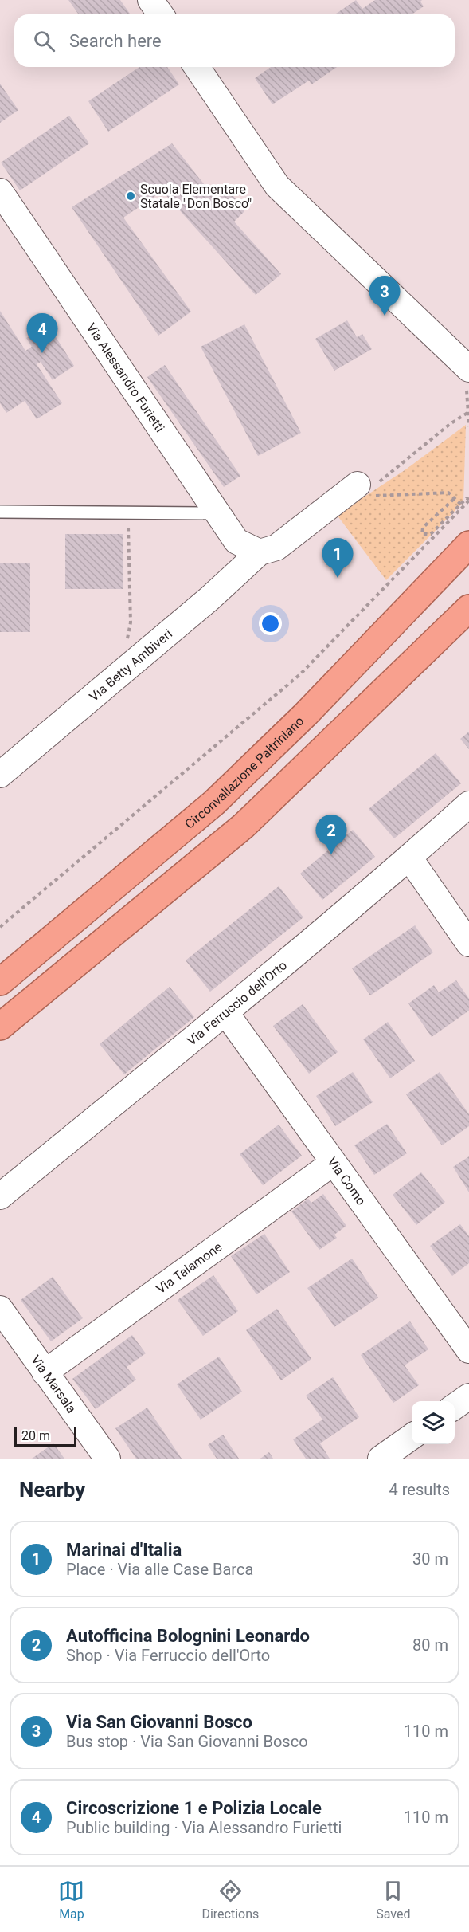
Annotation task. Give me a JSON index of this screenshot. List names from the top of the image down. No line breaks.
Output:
{"streets":{"highway":["Circonvallazione Paltriniano"],"street":["Via Alessandro Furietti","Via Betty Ambiveri","Via Ferruccio dell'Orto","Via Como","Via Talamone","Via Marsala"]},"crossings":[["Via Alessandro Furietti","Via Betty Ambiveri"],["Via Ferruccio dell'Orto","Via Como"],["Via Como","Via Talamone"],["Via Talamone","Via Marsala"]],"places":["Scuola Elementare Statale \"Don Bosco\""],"scale_bar":"20 m","page":{"search":"Search here","pins":["3","4","1","2"],"scale":"20 m","heading":["Nearby","4 results"],"list":[{"mark":"1","name":"Marinai d'Italia","note":"Place · Via alle Case Barca","value":"30 m"},{"mark":"2","name":"Autofficina Bolognini Leonardo","note":"Shop · Via Ferruccio dell'Orto","value":"80 m"},{"mark":"3","name":"Via San Giovanni Bosco","note":"Bus stop · Via San Giovanni Bosco","value":"110 m"},{"mark":"4","name":"Circoscrizione 1 e Polizia Locale","note":"Public building · Via Alessandro Furietti","value":"110 m"}],"nav":["Map","Directions","Saved"]}}
